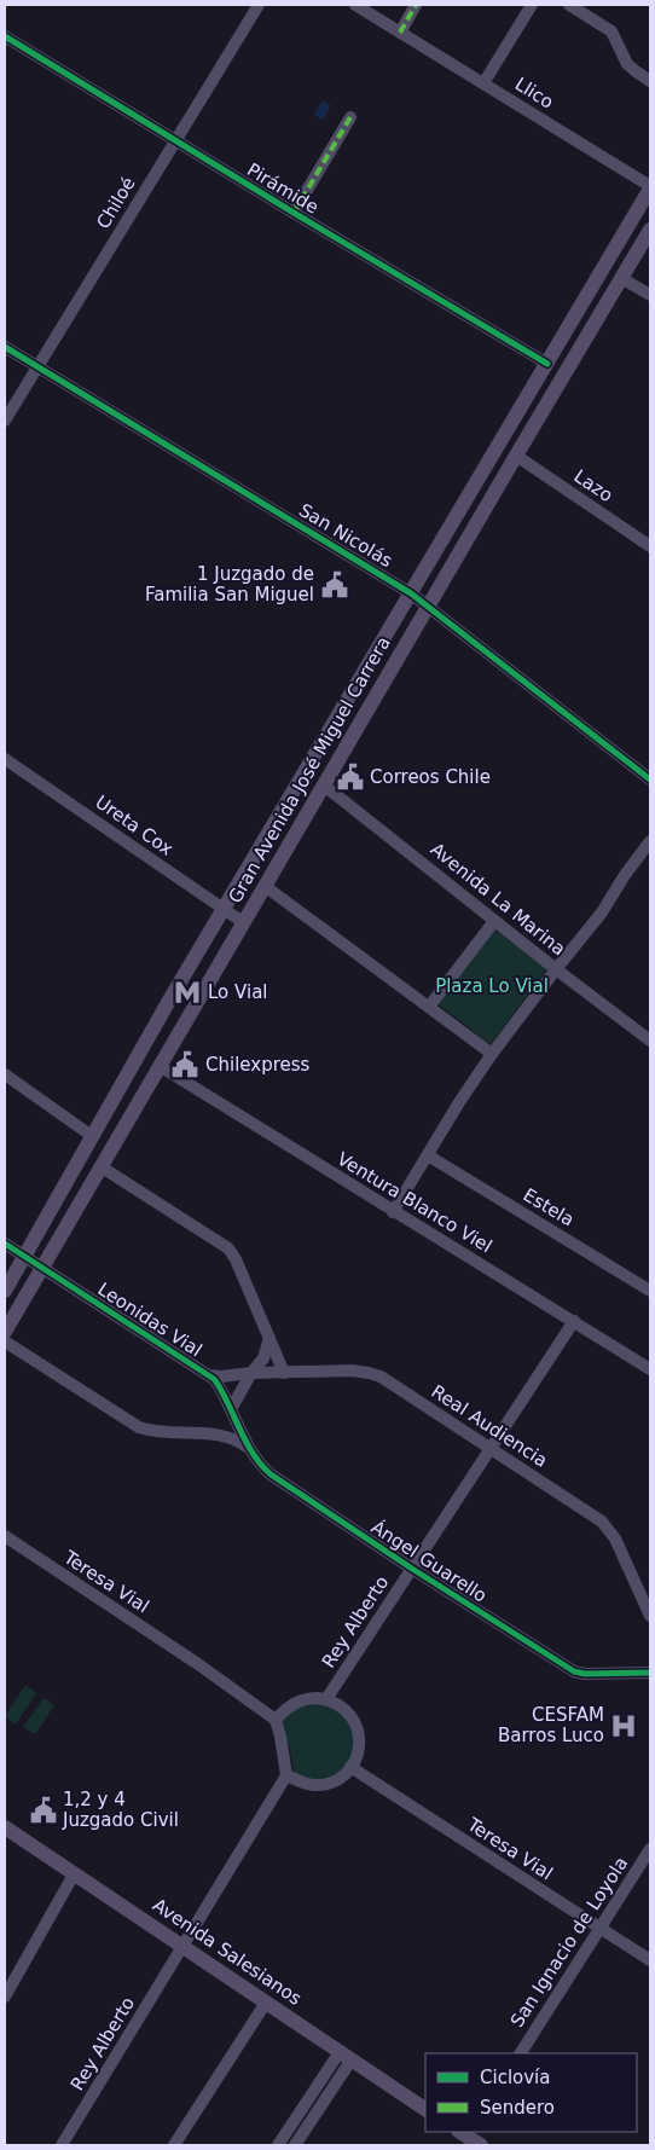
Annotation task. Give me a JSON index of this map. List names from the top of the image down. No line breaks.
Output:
{"streets":{"main road":["Gran Avenida José Miguel Carrera","Avenida Salesianos"],"street":["Llico","Pirámide","Chiloé","Lazo","San Nicolás","Ureta Cox","Avenida La Marina","Ventura Blanco Viel","Estela","Leonidas Vial","Real Audiencia","Ángel Guarello","Teresa Vial","Rey Alberto","San Ignacio de Loyola"]},"crossings":[["Llico","Gran Avenida José Miguel Carrera"],["Pirámide","Chiloé"],["Pirámide","Gran Avenida José Miguel Carrera"],["Chiloé","San Nicolás"],["Lazo","Gran Avenida José Miguel Carrera"],["San Nicolás","Gran Avenida José Miguel Carrera"],["Gran Avenida José Miguel Carrera","Ureta Cox"],["Gran Avenida José Miguel Carrera","Avenida La Marina"],["Gran Avenida José Miguel Carrera","Ventura Blanco Viel"],["Gran Avenida José Miguel Carrera","Leonidas Vial"],["Ventura Blanco Viel","Rey Alberto"],["Leonidas Vial","Real Audiencia"],["Leonidas Vial","Ángel Guarello"],["Real Audiencia","Rey Alberto"],["Ángel Guarello","Rey Alberto"],["Teresa Vial","Rey Alberto"],["Teresa Vial","San Ignacio de Loyola"],["Rey Alberto","Avenida Salesianos"]],"parks":["Plaza Lo Vial"],"places":{"public building":["1 Juzgado de Familia San Miguel","Correos Chile","Chilexpress","1,2 y 4 Juzgado Civil"],"metro station":["Lo Vial"],"hospital":["CESFAM Barros Luco"]},"legend":["Ciclovía","Sendero"]}
